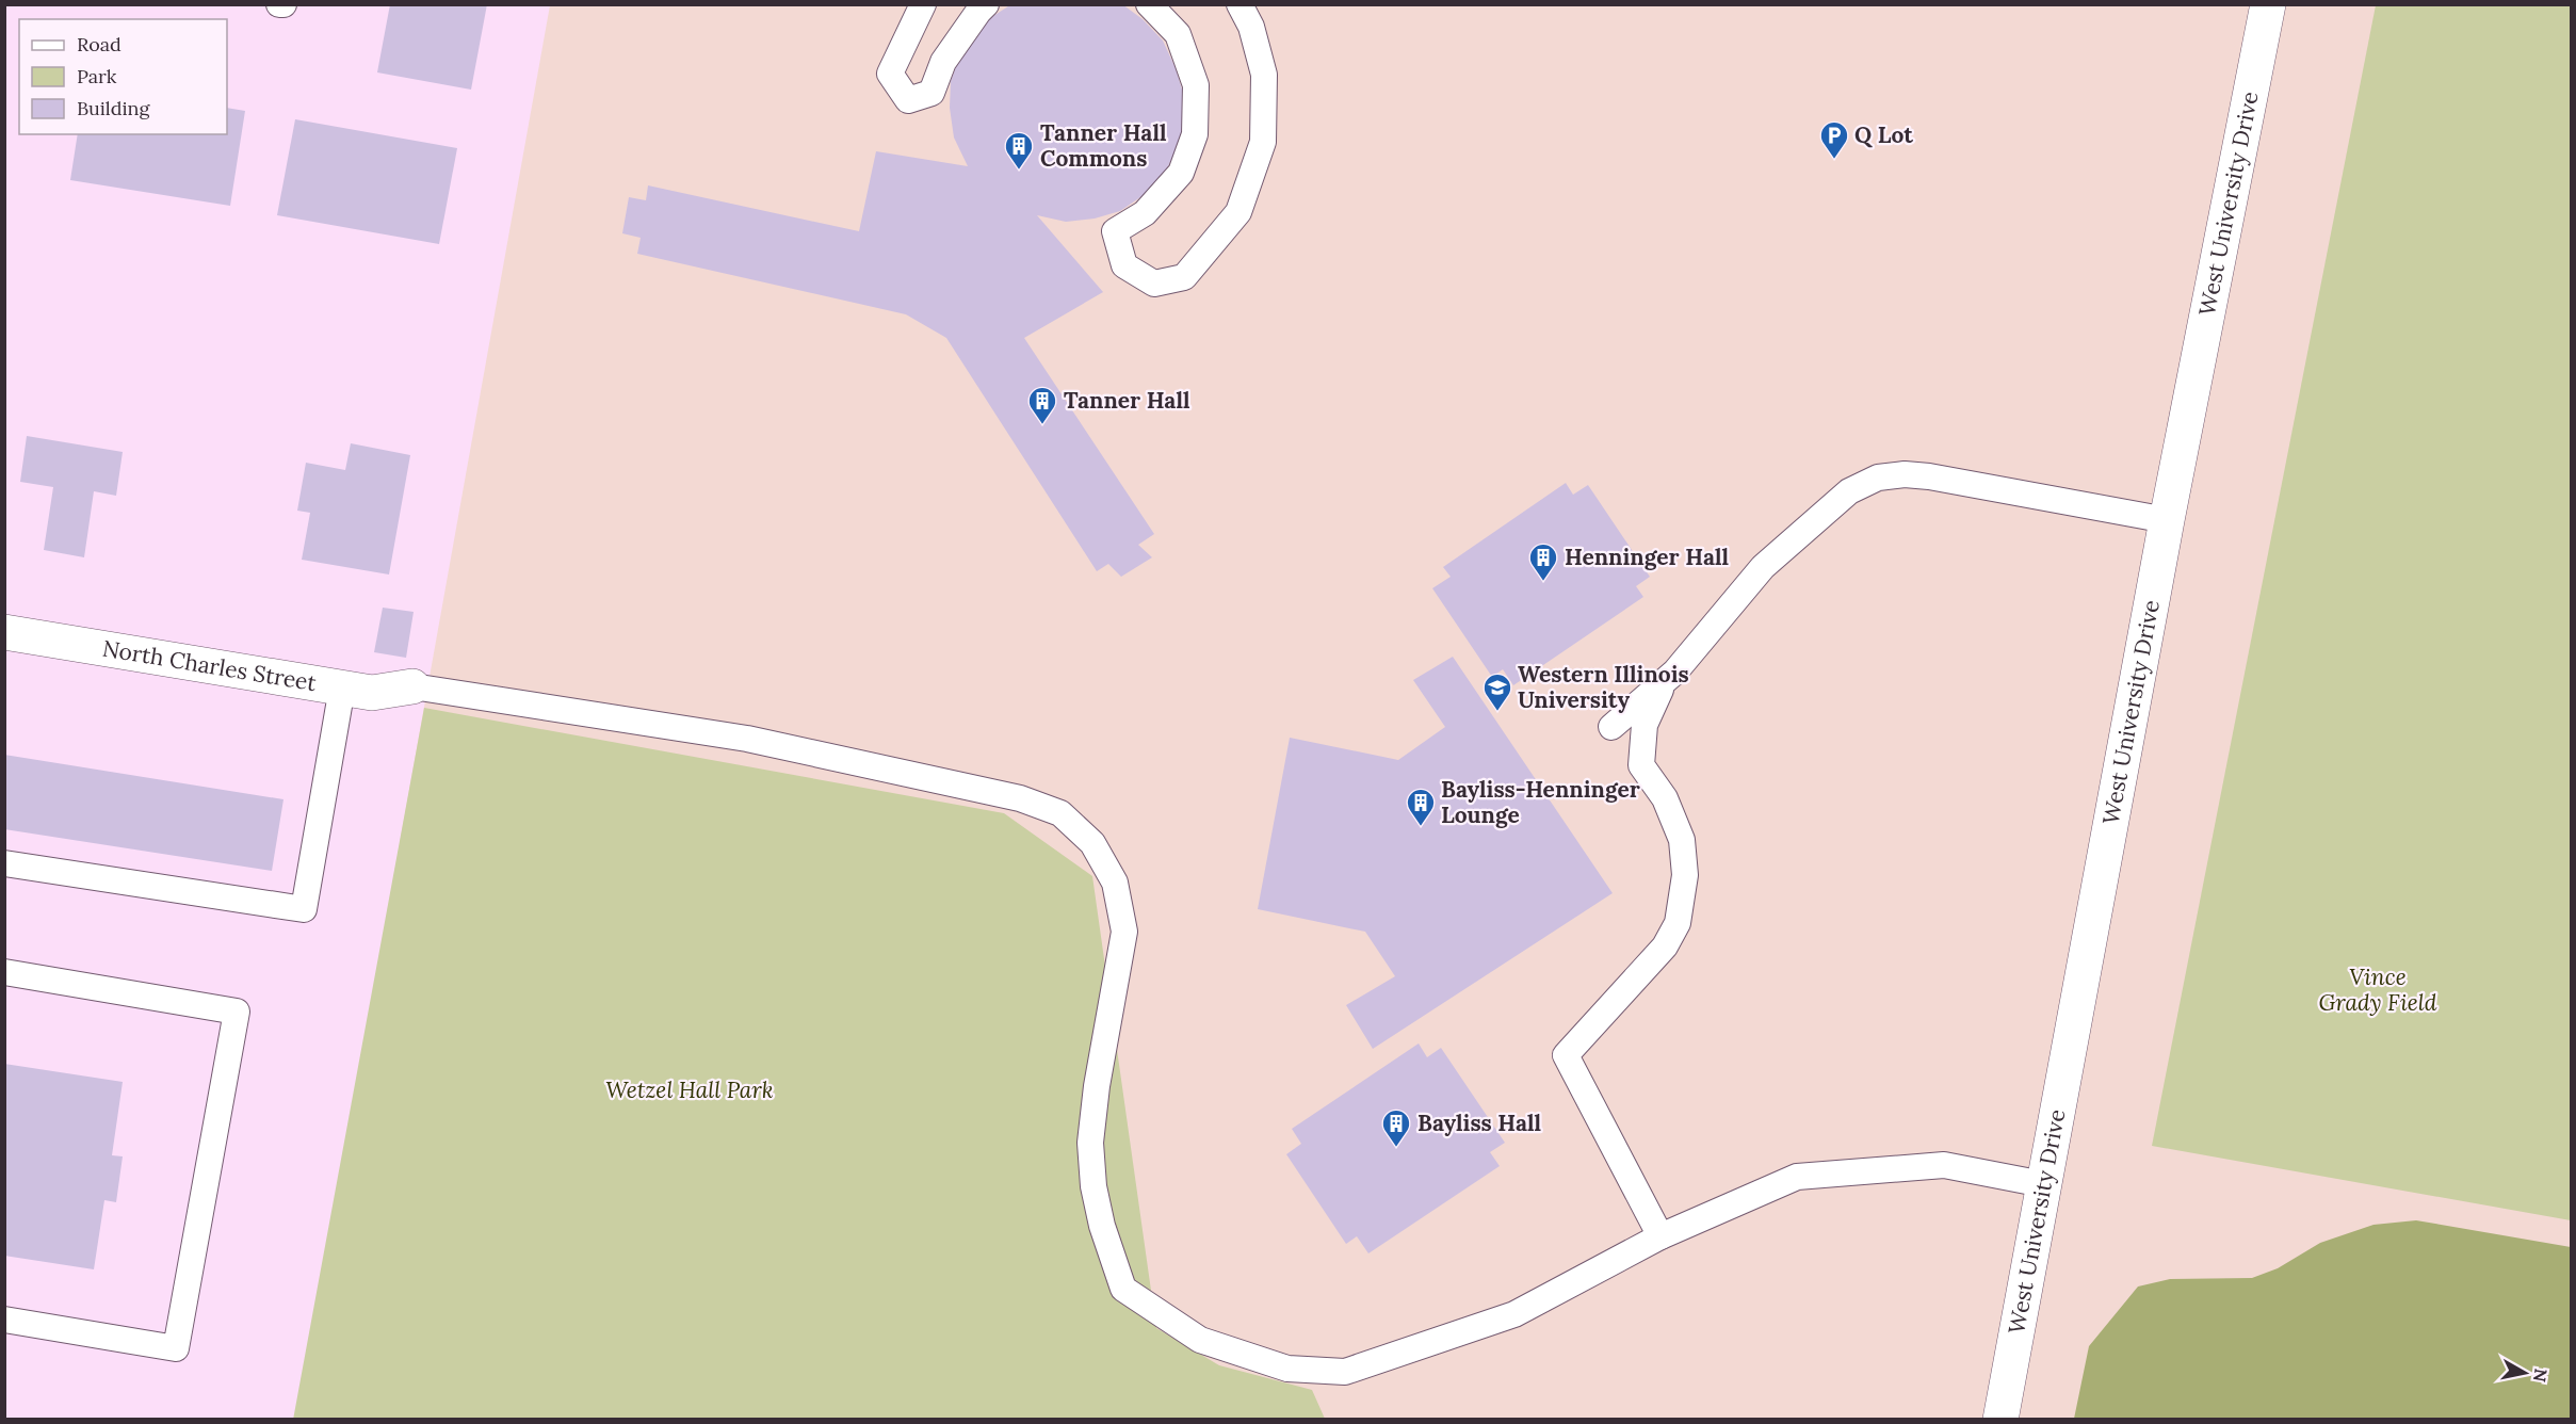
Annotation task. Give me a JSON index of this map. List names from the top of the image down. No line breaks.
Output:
{"streets":{"street":["West University Drive","North Charles Street"]},"parks":["Vince Grady Field","Wetzel Hall Park"],"places":{"parking":["Q Lot"],"building":["Tanner Hall Commons","Tanner Hall","Henninger Hall","Bayliss-Henninger Lounge","Bayliss Hall"],"school or university":["Western Illinois University"]},"legend":["Road","Park","Building"],"north":"right"}
